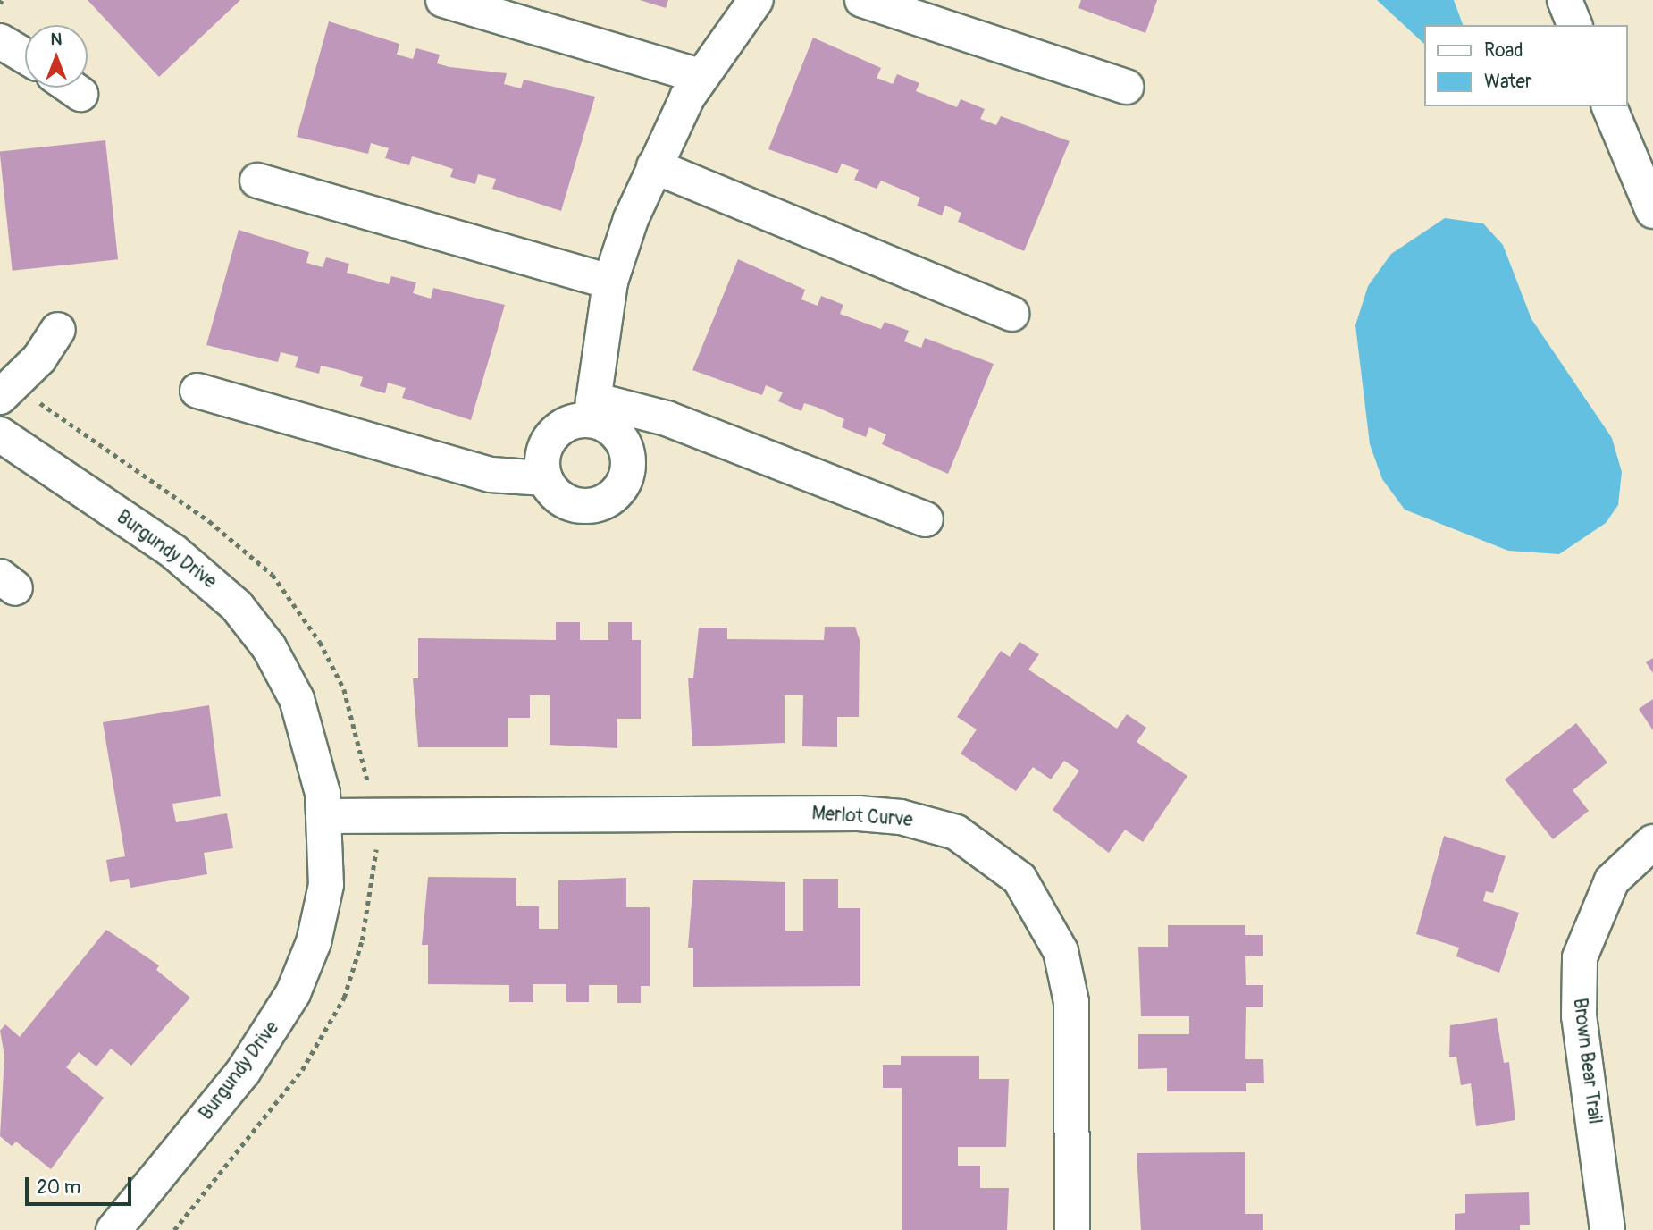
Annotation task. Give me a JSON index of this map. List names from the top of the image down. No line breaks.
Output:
{"streets":{"street":["Burgundy Drive","Merlot Curve","Brown Bear Trail"]},"crossings":[["Burgundy Drive","Merlot Curve"]],"legend":["Road","Water"],"scale_bar":"20 m","north":"top"}
